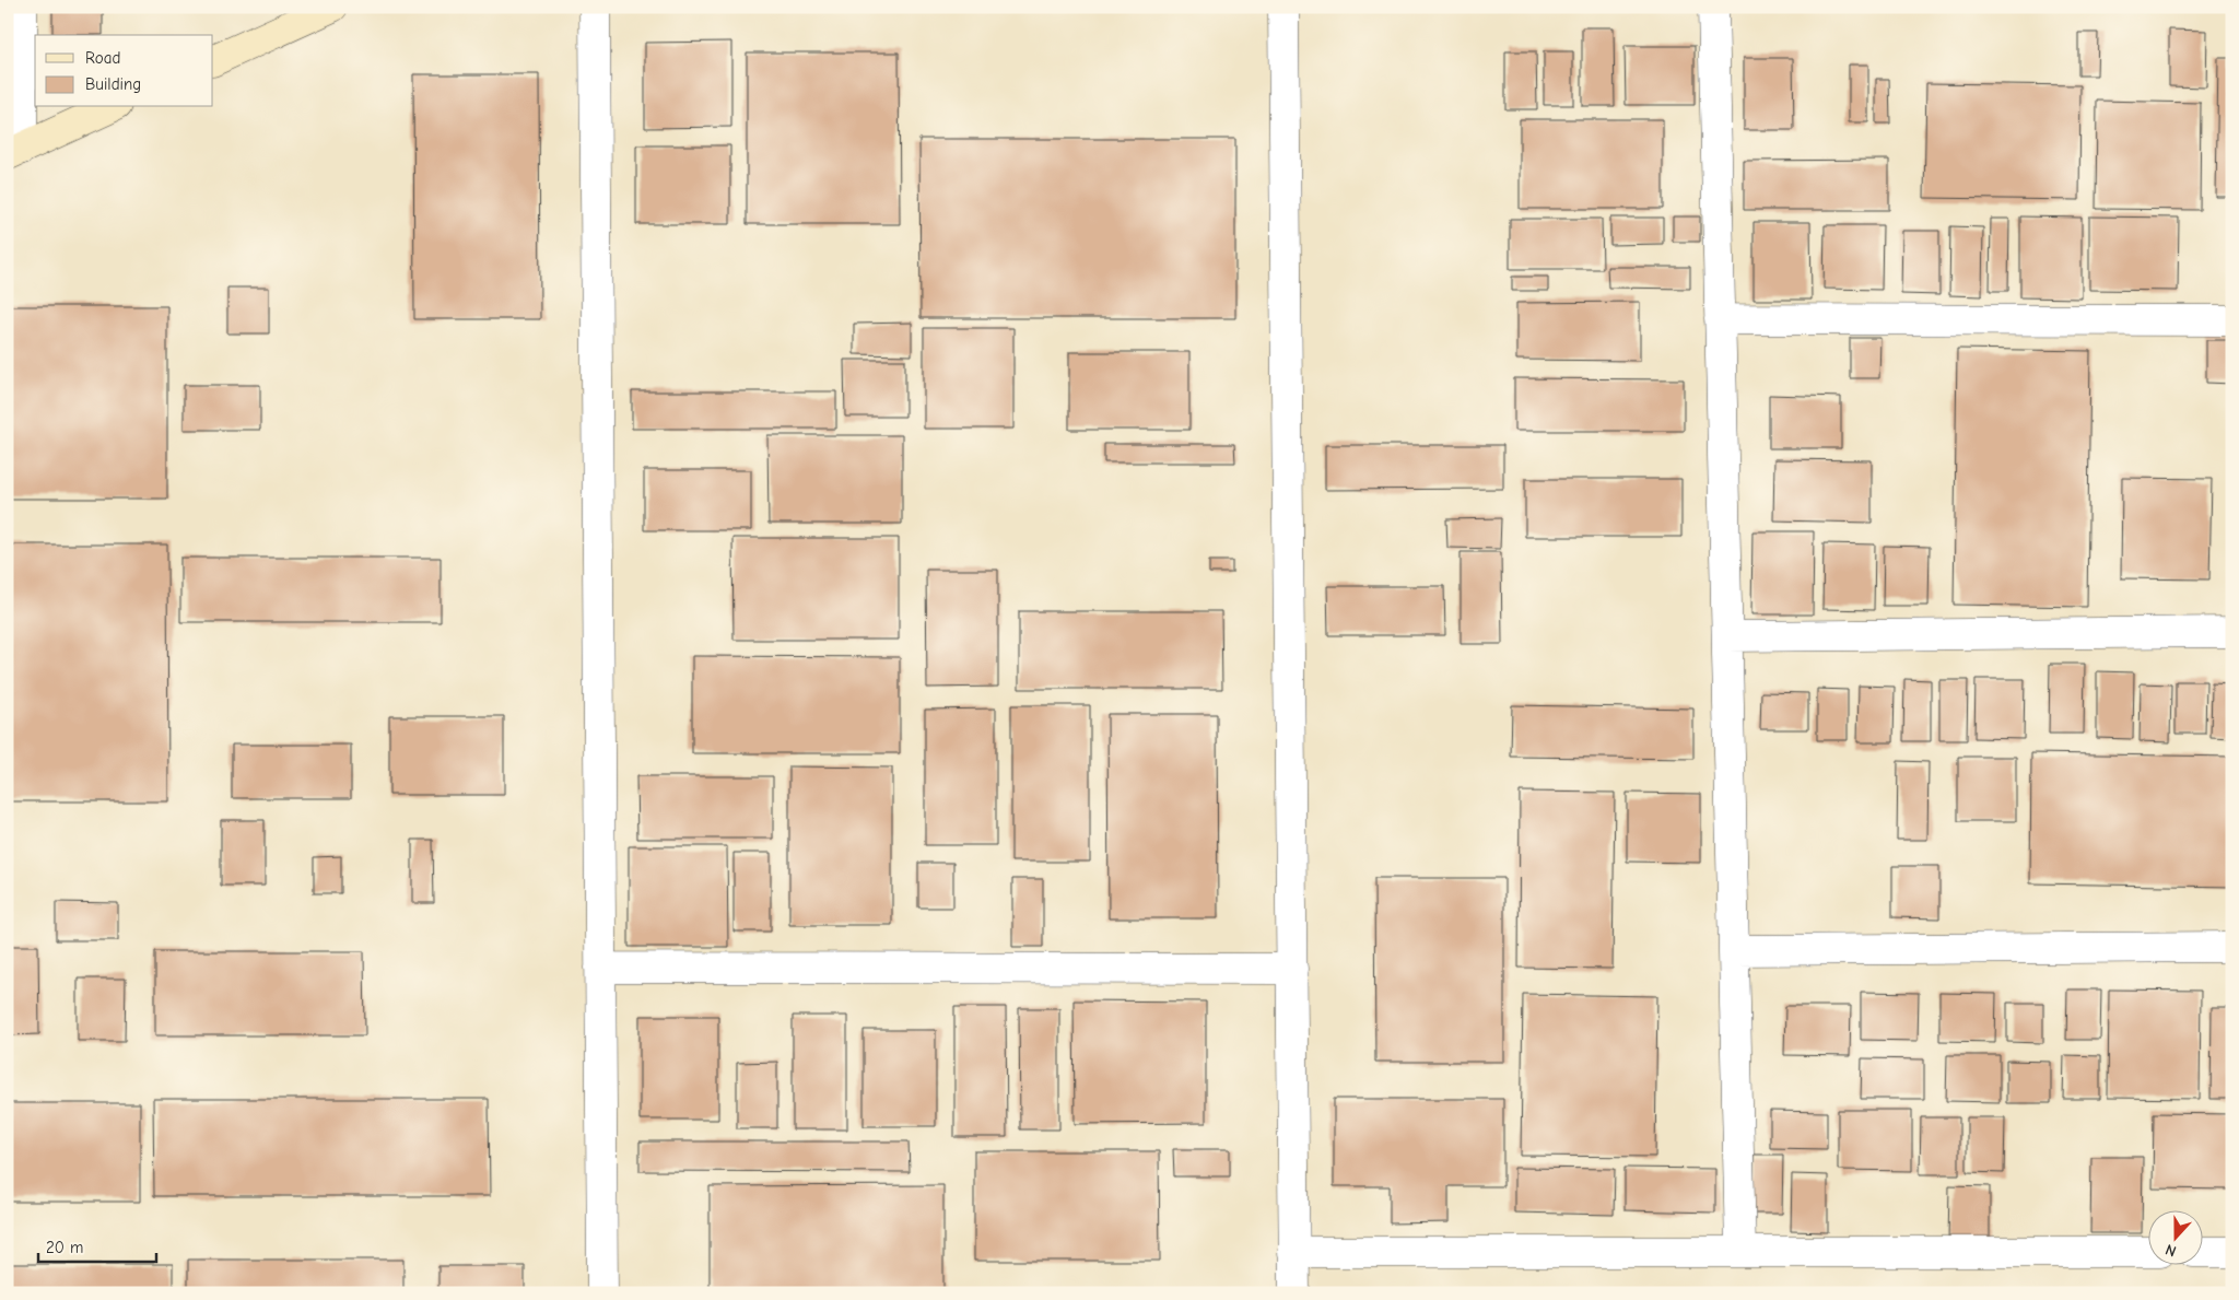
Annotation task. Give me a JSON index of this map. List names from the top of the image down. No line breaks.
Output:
{"legend":["Road","Building"],"scale_bar":"20 m","north":"bottom"}
